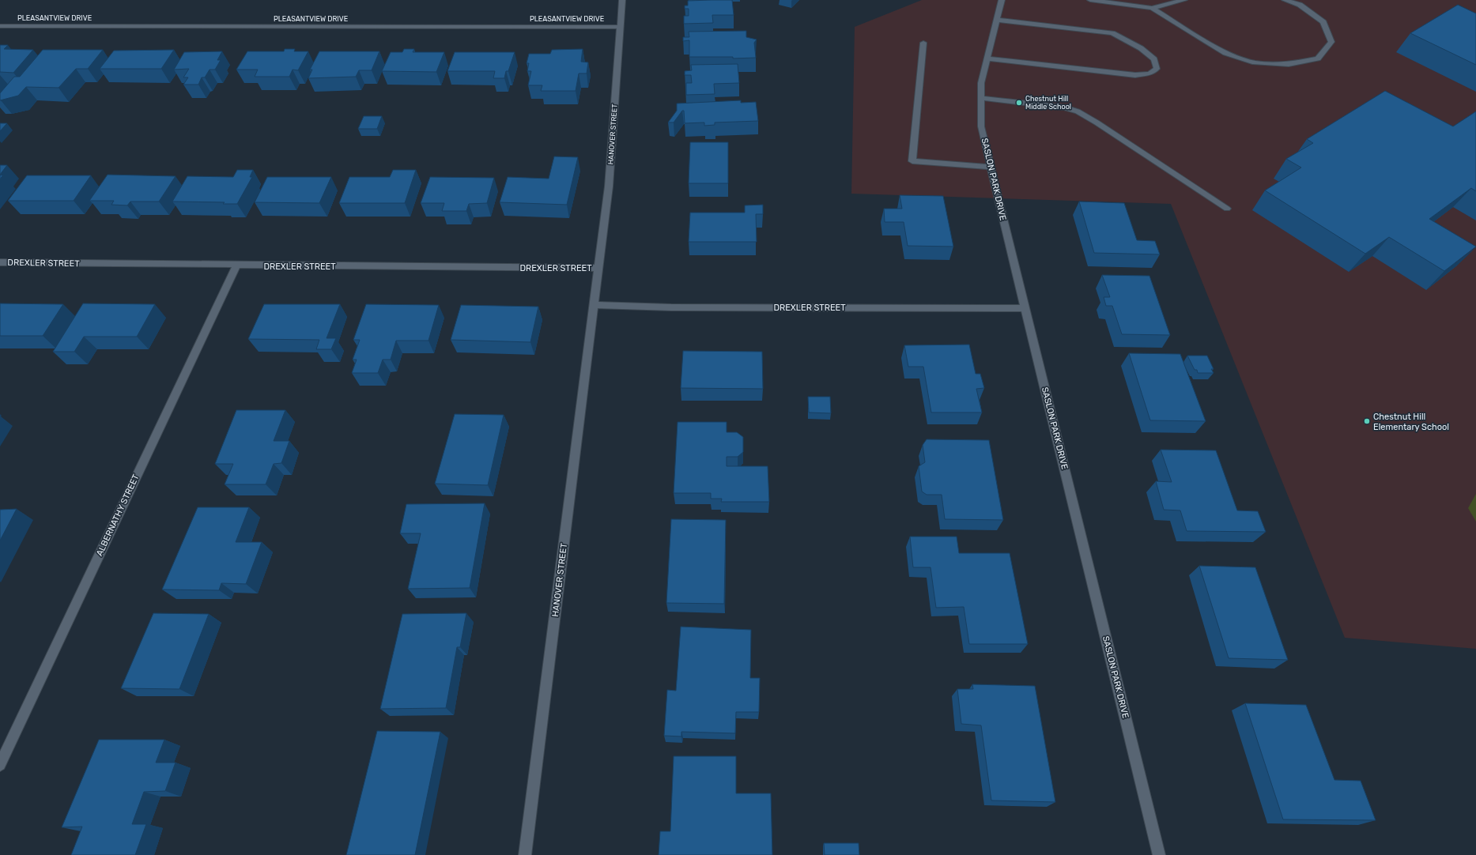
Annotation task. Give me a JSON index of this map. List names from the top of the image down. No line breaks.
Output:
{"streets":{"street":["PLEASANTVIEW DRIVE","HANOVER STREET","SASLON PARK DRIVE","DREXLER STREET","ALBERNATHY STREET"]},"crossings":[["PLEASANTVIEW DRIVE","HANOVER STREET"],["HANOVER STREET","DREXLER STREET"],["SASLON PARK DRIVE","DREXLER STREET"],["DREXLER STREET","ALBERNATHY STREET"]],"places":["Chestnut Hill Middle School","Chestnut Hill Elementary School"]}
